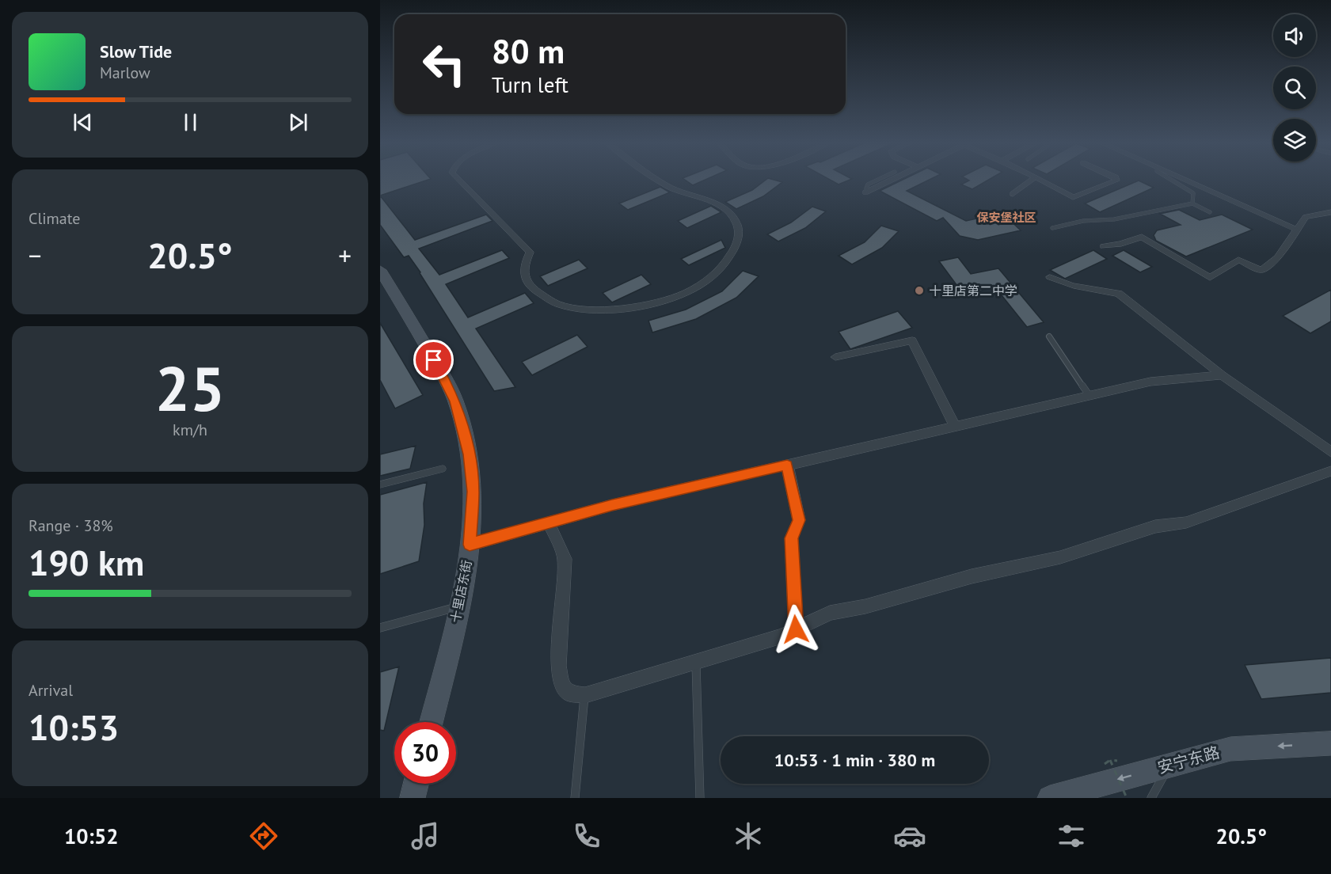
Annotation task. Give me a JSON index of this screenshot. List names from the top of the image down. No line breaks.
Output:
{"streets":{"street":["十里店东街","安宁东路"]},"one_way":["安宁东路"],"districts":["保安堡社区"],"places":["十里店第二中学"],"page":{"turn":["80 m","Turn left"],"song":["Slow Tide","Marlow"],"tile":["Climate",["25","km/h"],["Range · 38%","190 km"],["Arrival","10:53"]],"heat":["−","20.5°","+"],"limit":"30","trip":"10:53 · 1 min · 380 m","tabs":["10:52","20.5°"]}}
